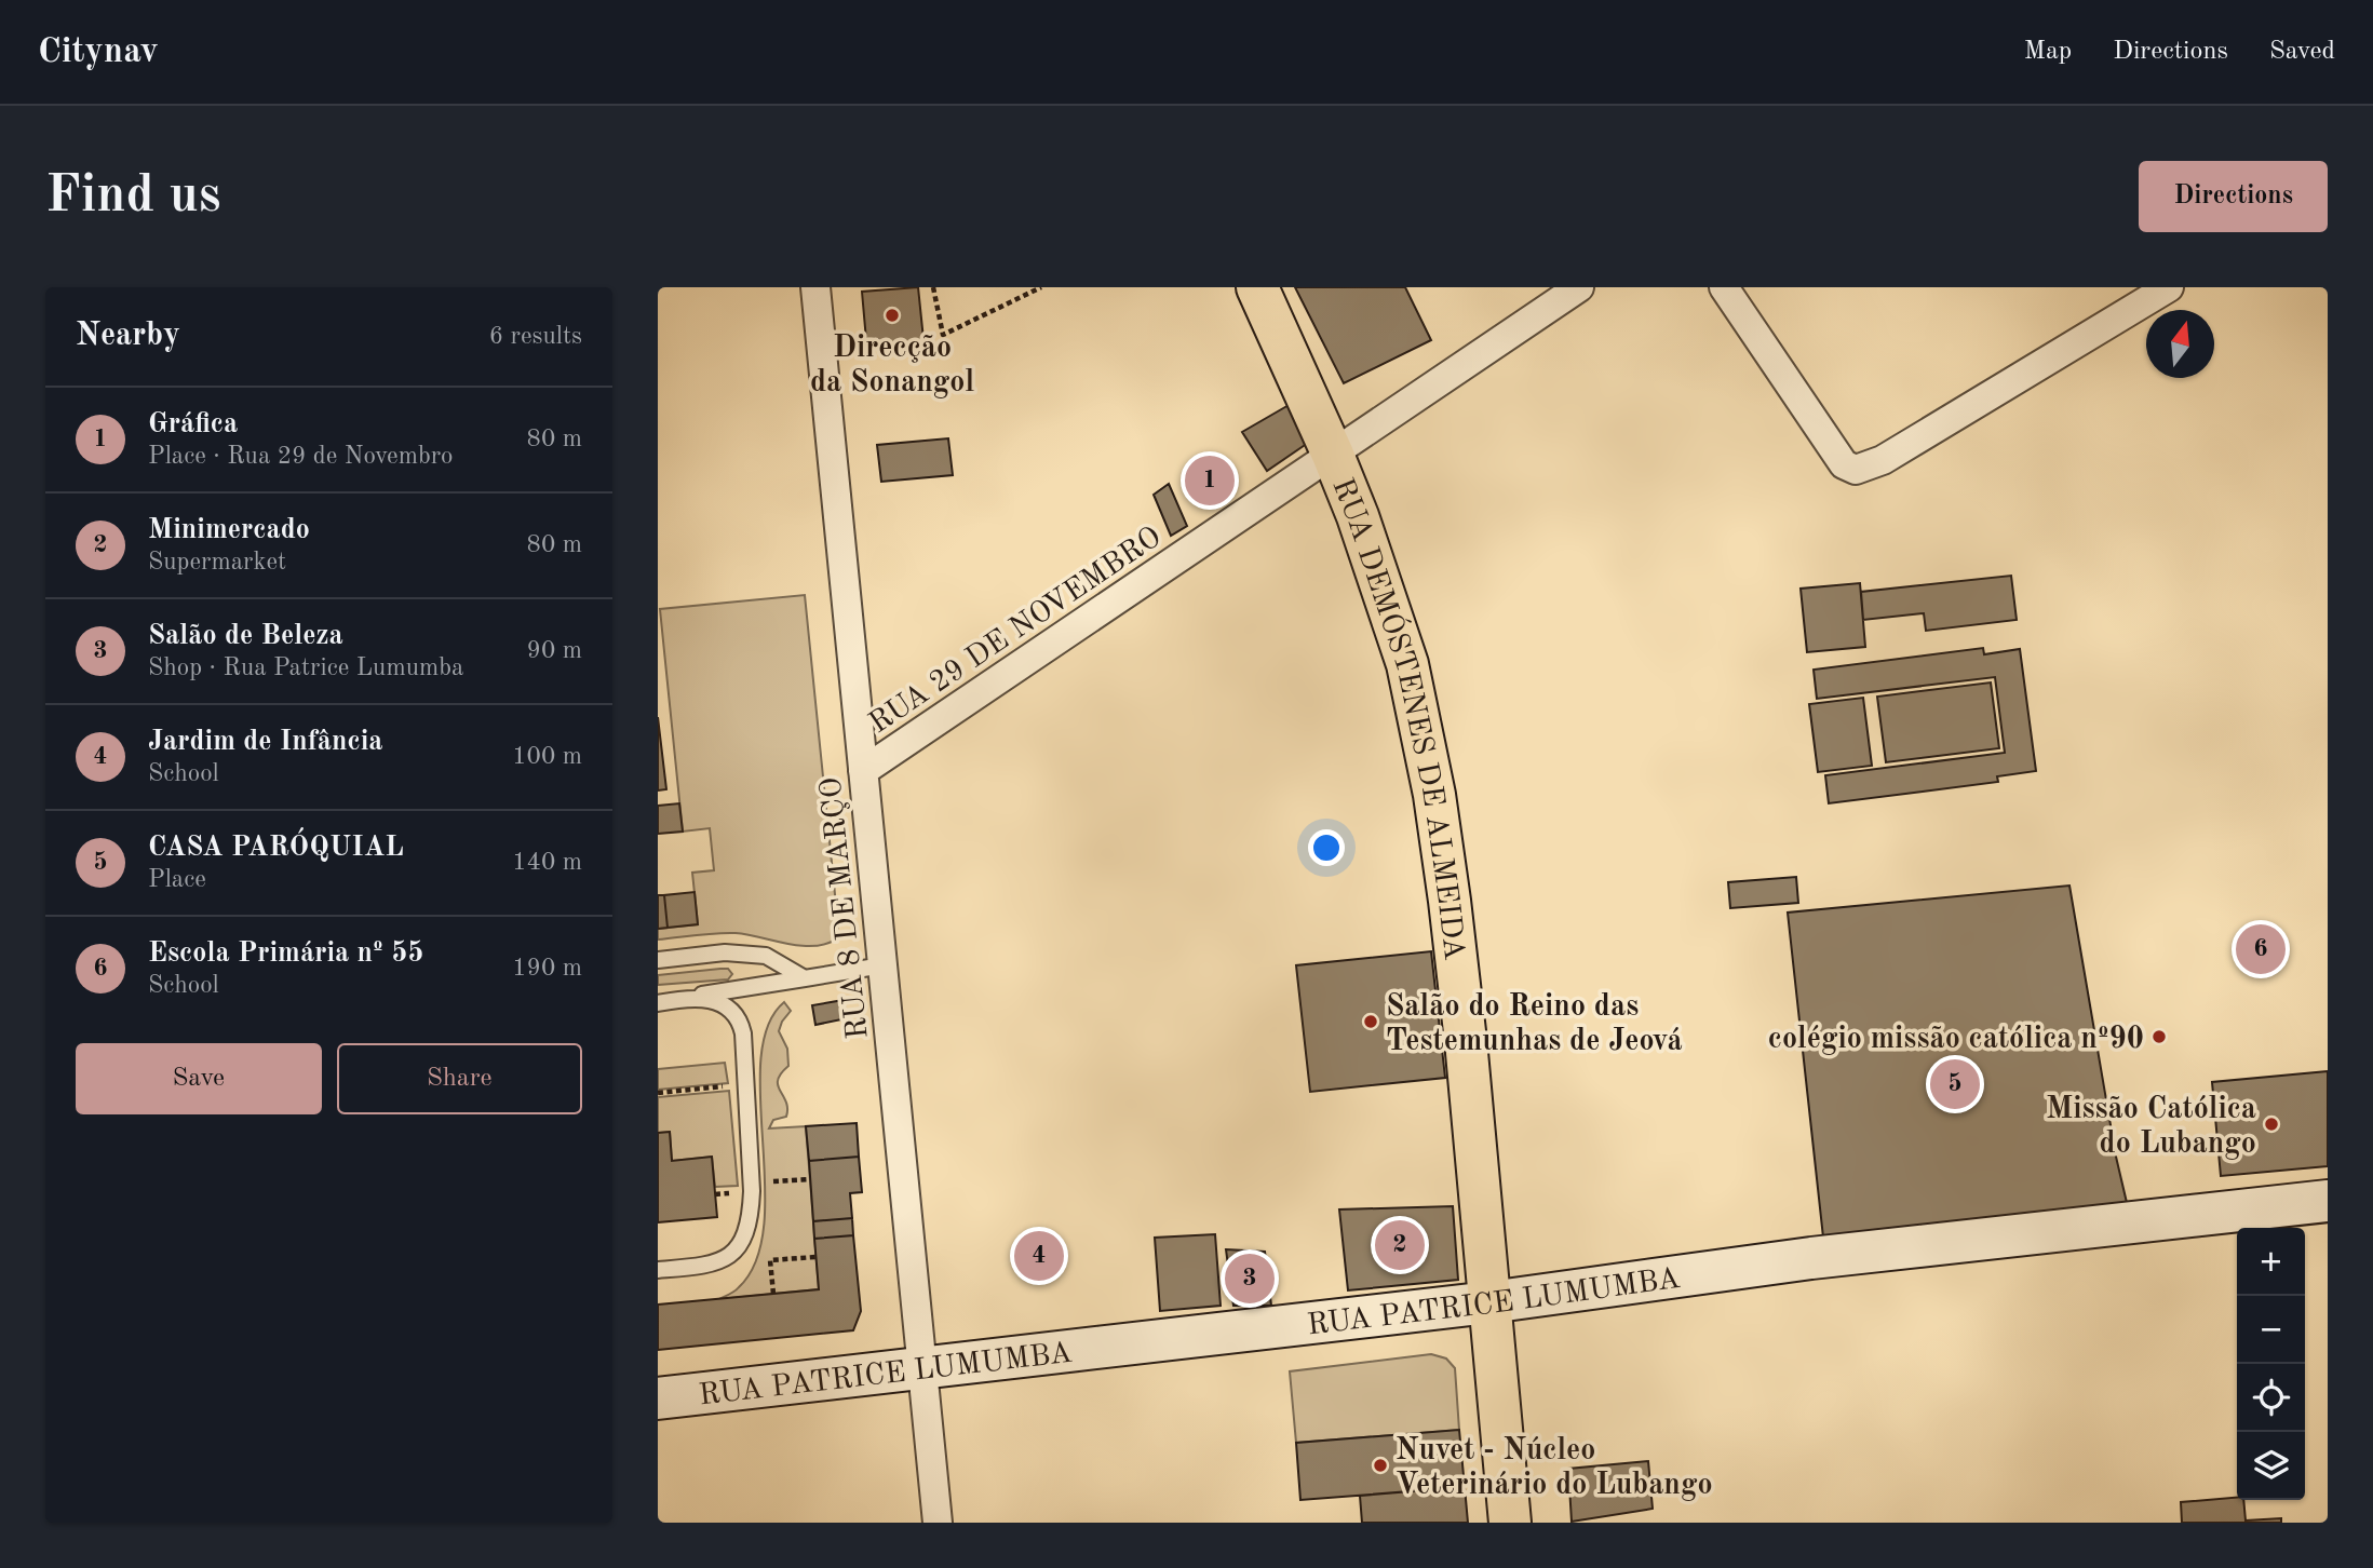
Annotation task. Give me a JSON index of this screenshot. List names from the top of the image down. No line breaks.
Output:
{"streets":{"main road":["RUA DEMÓSTENES DE ALMEIDA"],"street":["RUA 29 DE NOVEMBRO","RUA 8 DE MARÇO","RUA PATRICE LUMUMBA"]},"crossings":[["RUA 29 DE NOVEMBRO","RUA DEMÓSTENES DE ALMEIDA"],["RUA 29 DE NOVEMBRO","RUA 8 DE MARÇO"],["RUA DEMÓSTENES DE ALMEIDA","RUA PATRICE LUMUMBA"],["RUA 8 DE MARÇO","RUA PATRICE LUMUMBA"]],"places":["Direcção da Sonangol","Salão do Reino das Testemunhas de Jeová","colégio missão católica nº90","Missão Católica do Lubango","Nuvet - Núcleo Veterinário do Lubango"],"north":"top","page":{"header":"Citynav","nav":["Map","Directions","Saved"],"buttons":["Directions",["Save","Share"]],"title":"Find us","heading":["Nearby","6 results"],"list":[{"mark":"1","name":"Gráfica","note":"Place · Rua 29 de Novembro","value":"80 m"},{"mark":"2","name":"Minimercado","note":"Supermarket","value":"80 m"},{"mark":"3","name":"Salão de Beleza","note":"Shop · Rua Patrice Lumumba","value":"90 m"},{"mark":"4","name":"Jardim de Infância","note":"School","value":"100 m"},{"mark":"5","name":"CASA PARÓQUIAL","note":"Place","value":"140 m"},{"mark":"6","name":"Escola Primária nº 55","note":"School","value":"190 m"}],"pins":["1","6","5","2","4","3"],"map_buttons":["+","−"]}}
